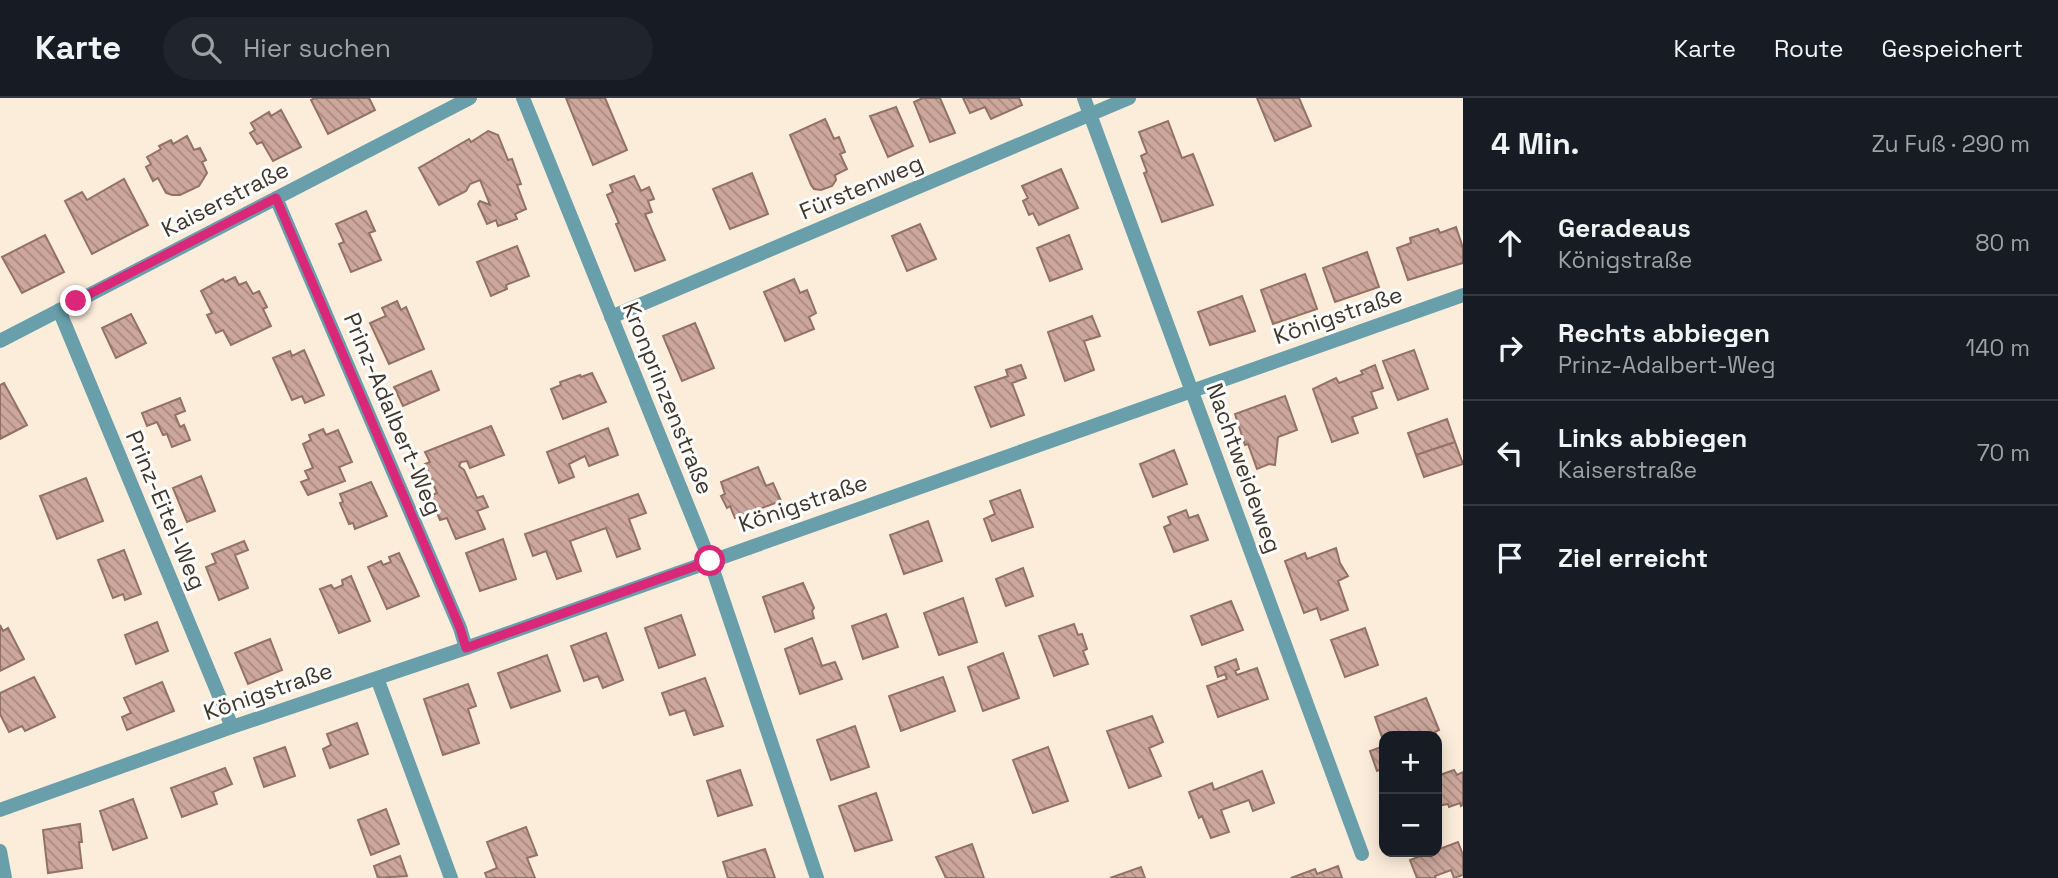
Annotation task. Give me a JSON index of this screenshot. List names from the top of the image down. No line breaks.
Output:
{"streets":{"street":["Fürstenweg","Kaiserstraße","Königstraße","Kronprinzenstraße","Prinz-Adalbert-Weg","Nachtweideweg","Prinz-Eitel-Weg"]},"crossings":[["Fürstenweg","Kronprinzenstraße"],["Fürstenweg","Nachtweideweg"],["Kaiserstraße","Prinz-Adalbert-Weg"],["Kaiserstraße","Prinz-Eitel-Weg"],["Königstraße","Kronprinzenstraße"],["Königstraße","Prinz-Adalbert-Weg"],["Königstraße","Nachtweideweg"],["Königstraße","Prinz-Eitel-Weg"]],"page":{"header":"Karte","search":"Hier suchen","nav":["Karte","Route","Gespeichert"],"heading":["4 Min.","Zu Fuß · 290 m"],"list":[["Geradeaus","Königstraße","80 m"],["Rechts abbiegen","Prinz-Adalbert-Weg","140 m"],["Links abbiegen","Kaiserstraße","70 m"],"Ziel erreicht"],"map_buttons":["+","−"]}}
